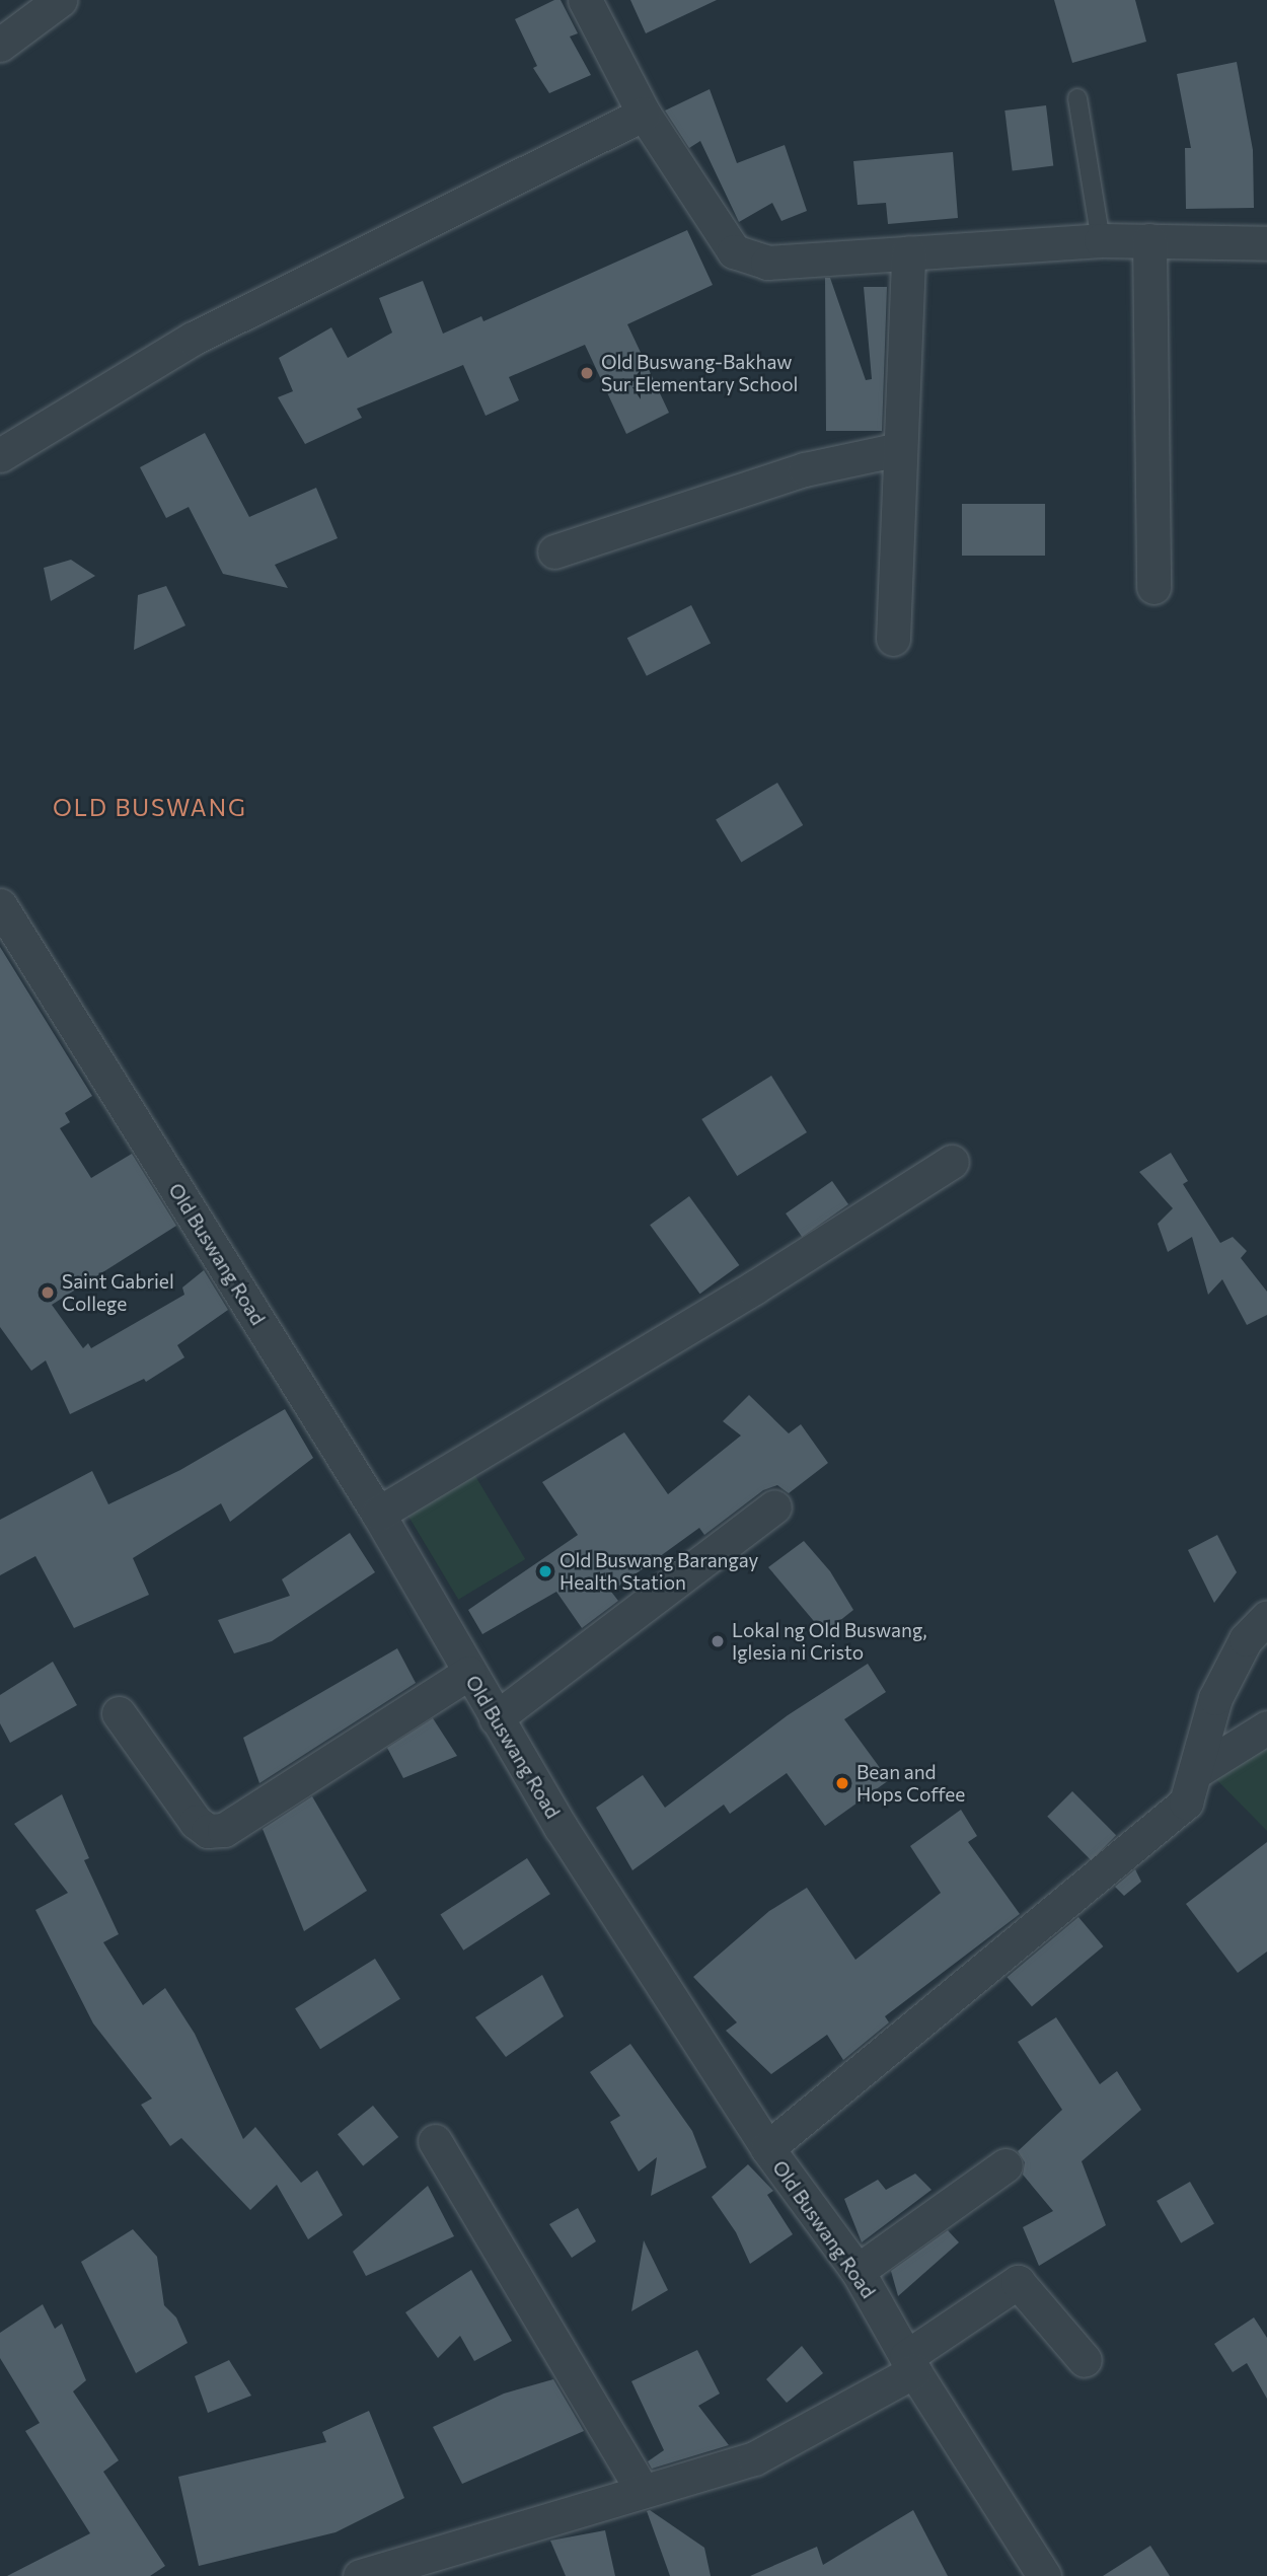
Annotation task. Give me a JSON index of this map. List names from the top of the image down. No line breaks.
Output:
{"streets":{"street":["Old Buswang Road"]},"districts":["OLD BUSWANG"],"places":["Old Buswang-Bakhaw Sur Elementary School","Saint Gabriel College","Old Buswang Barangay Health Station","Lokal ng Old Buswang, Iglesia ni Cristo","Bean and Hops Coffee"]}
